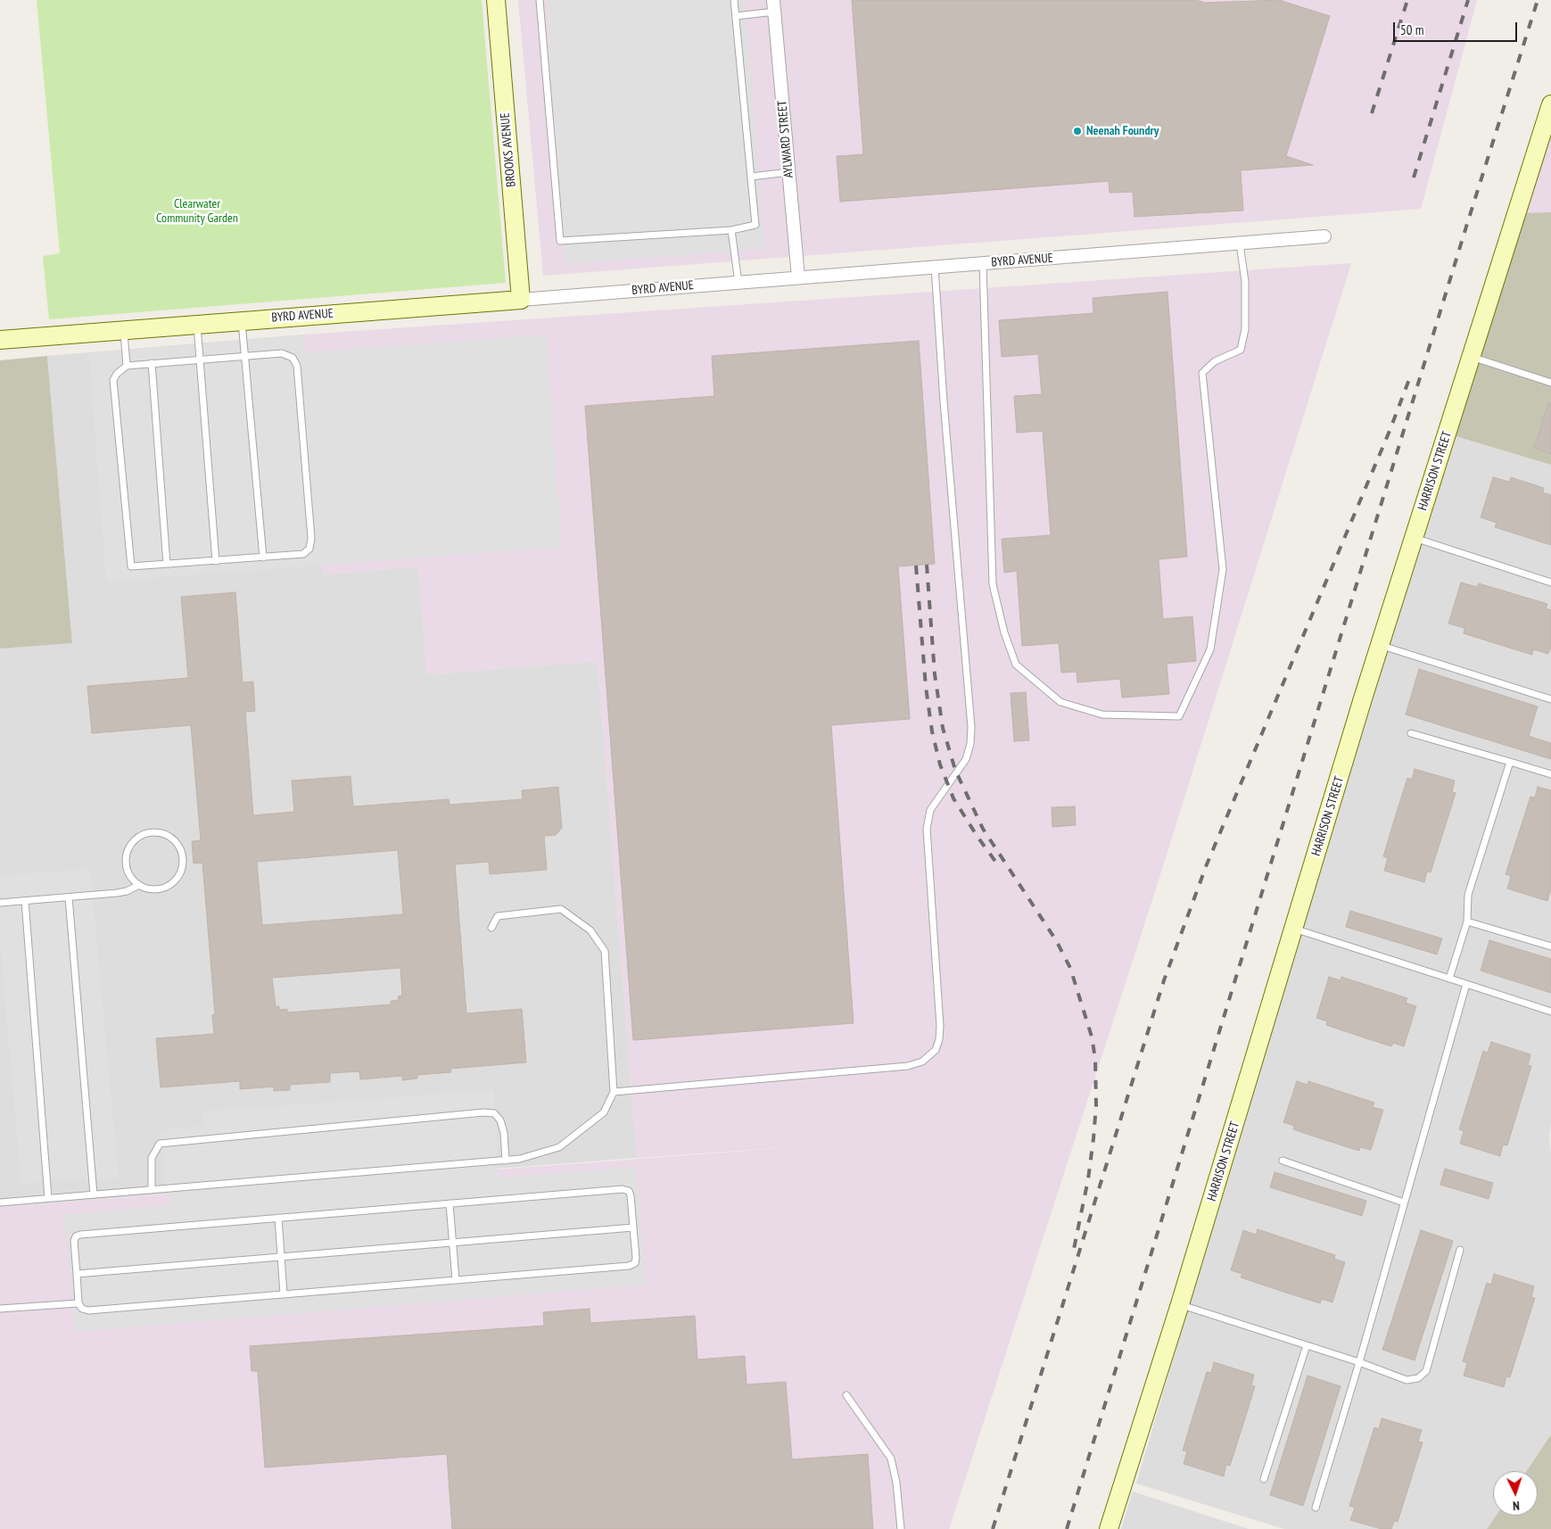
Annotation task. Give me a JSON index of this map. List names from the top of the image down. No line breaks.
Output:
{"streets":{"main road":["BROOKS AVENUE","BYRD AVENUE","HARRISON STREET"],"street":["AYLWARD STREET"]},"crossings":[["AYLWARD STREET","BYRD AVENUE"],["BROOKS AVENUE","BYRD AVENUE"]],"parks":["Clearwater Community Garden"],"places":["Neenah Foundry"],"scale_bar":"50 m","north":"bottom"}
